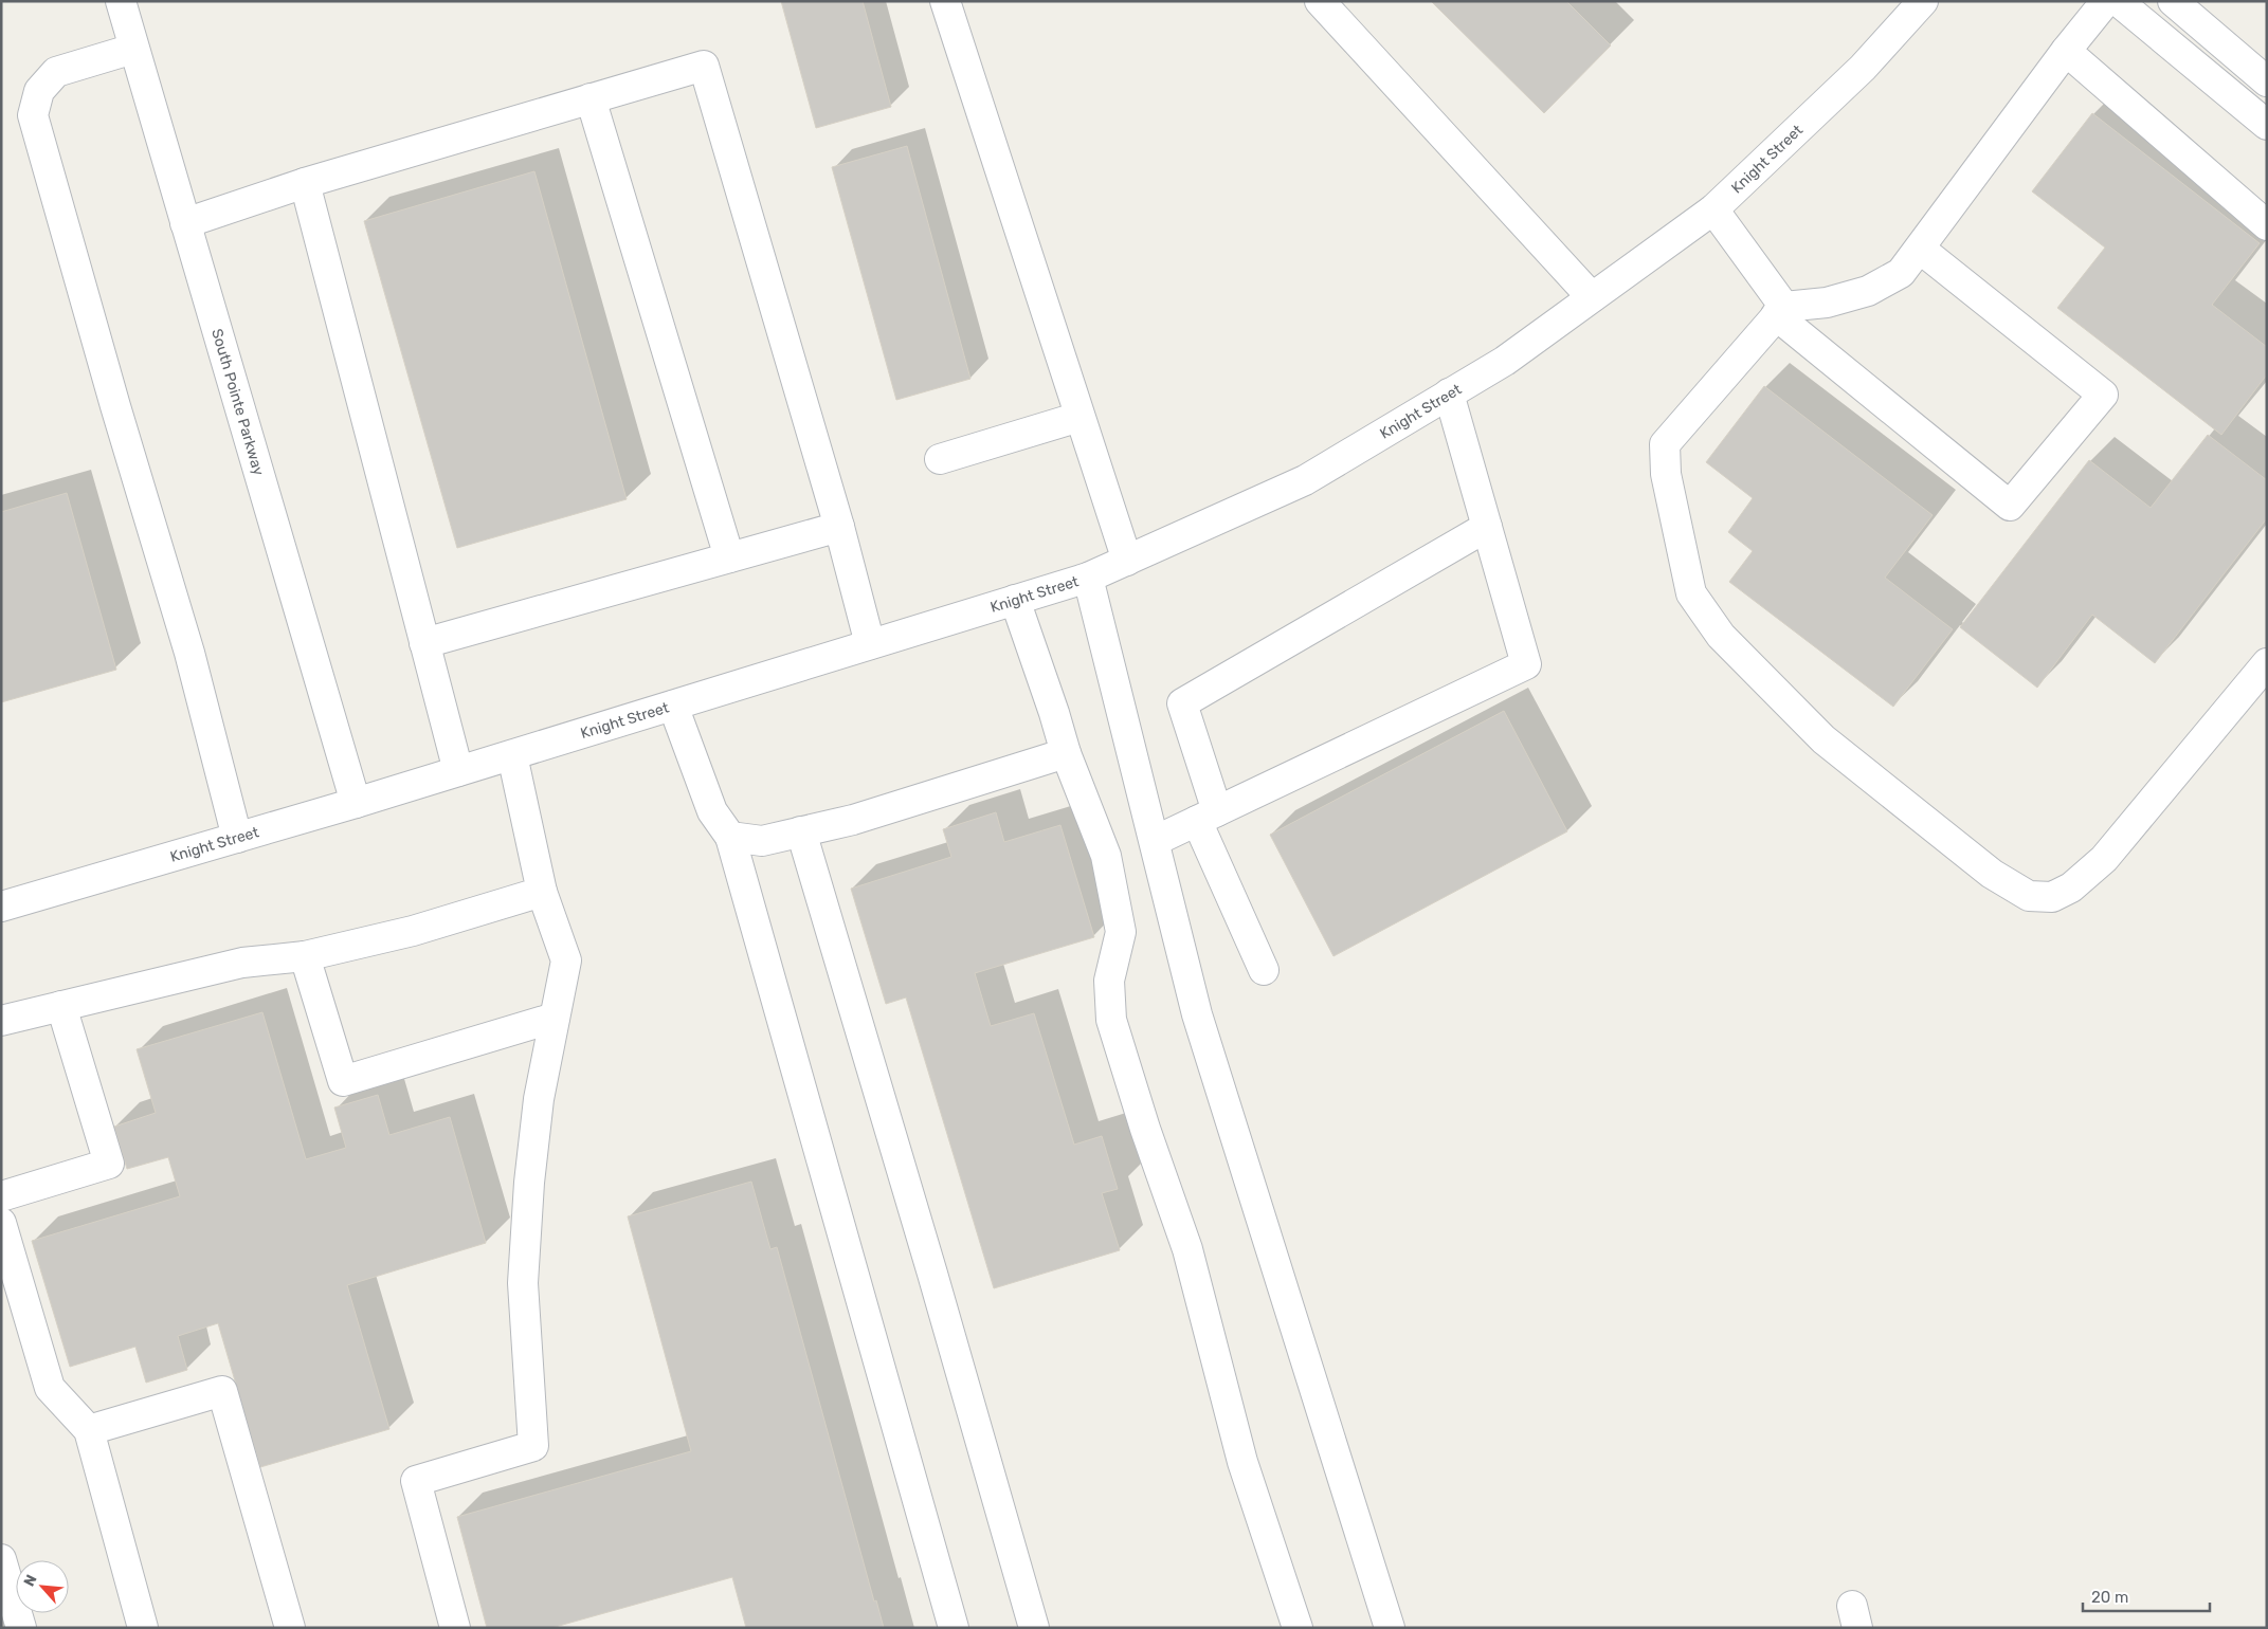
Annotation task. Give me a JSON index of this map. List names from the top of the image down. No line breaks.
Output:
{"streets":{"street":["Knight Street","South Pointe Parkway"]},"crossings":[["Knight Street","South Pointe Parkway"]],"scale_bar":"20 m","north":"top left"}
